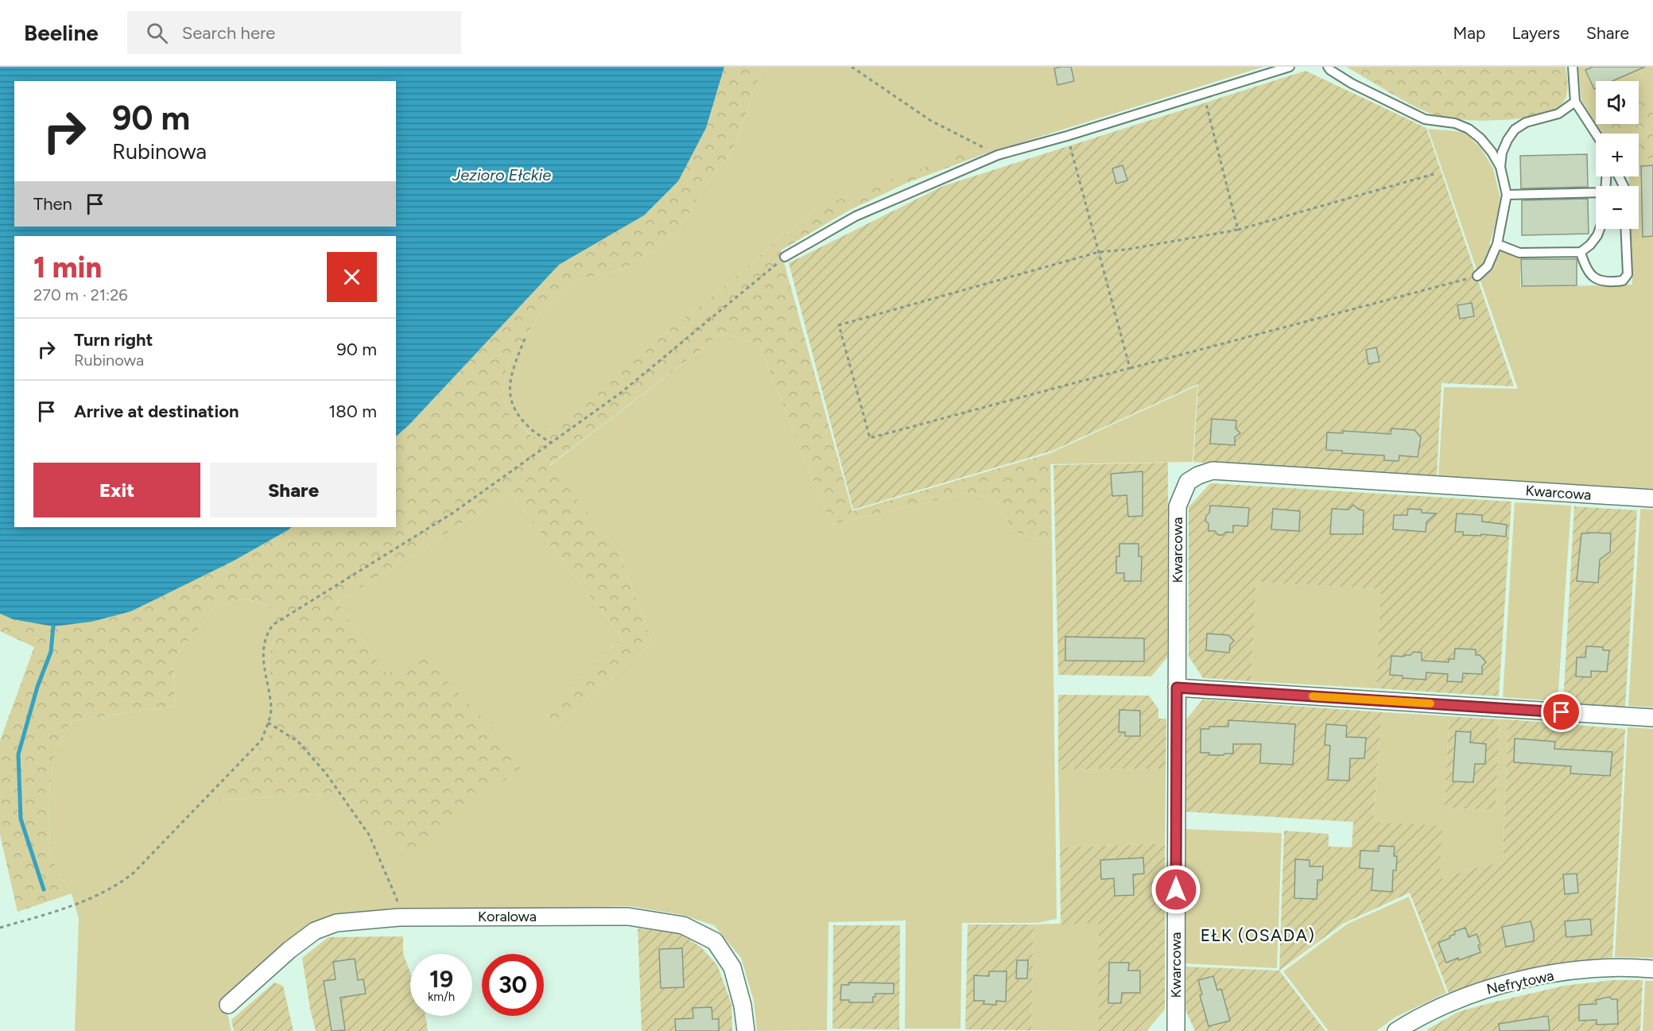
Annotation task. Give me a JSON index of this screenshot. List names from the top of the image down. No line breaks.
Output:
{"streets":{"street":["Kwarcowa","Koralowa","Nefrytowa"]},"districts":["EŁK (OSADA)"],"water":["Jezioro Ełckie"],"page":{"header":"Beeline","search":"Search here","nav":["Map","Layers","Share"],"map_buttons":["+","−"],"turn":["90 m","Rubinowa"],"then":"Then","heading":["1 min","270 m · 21:26"],"list":[{"name":"Turn right","note":"Rubinowa","value":"90 m"},{"name":"Arrive at destination","value":"180 m"}],"buttons":["Exit","Share"],"speed":"19 km/h","limit":"30"}}
